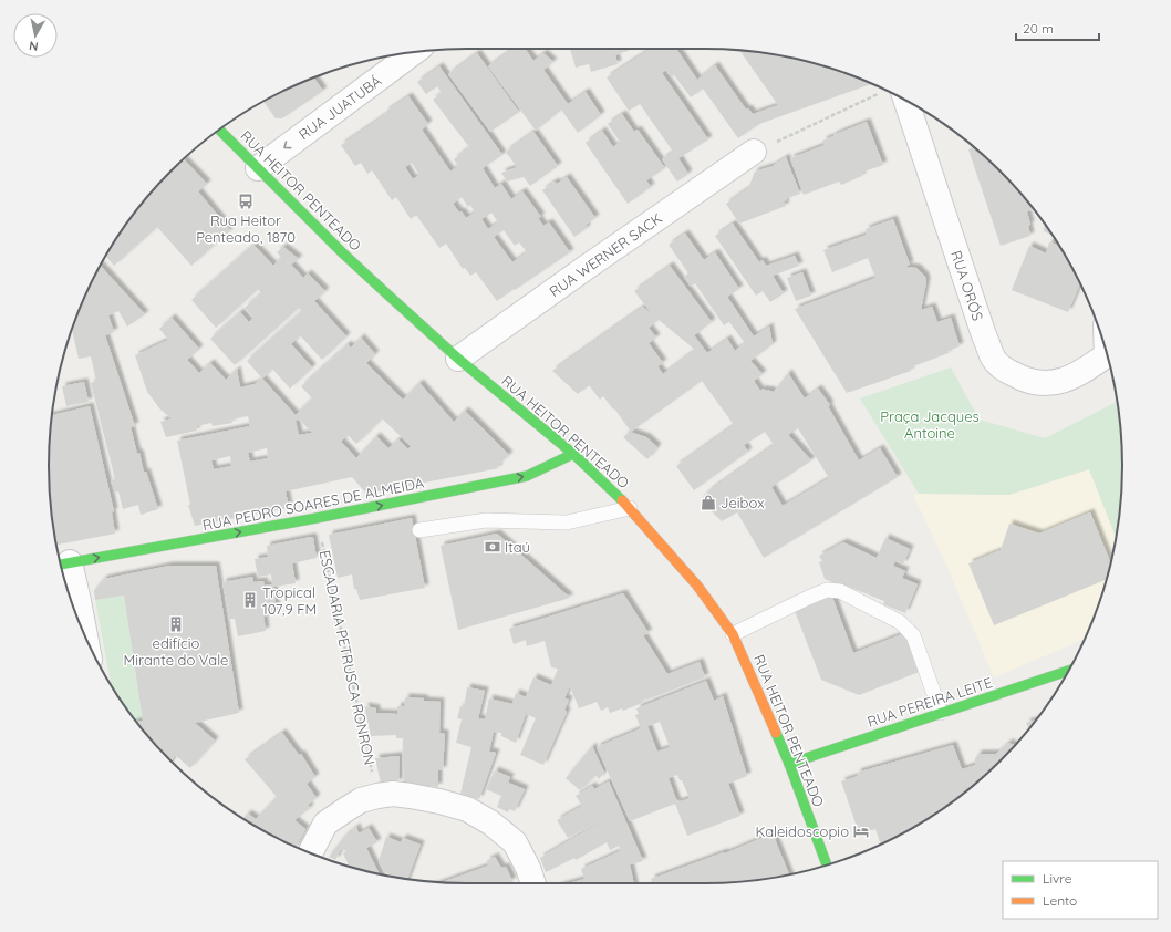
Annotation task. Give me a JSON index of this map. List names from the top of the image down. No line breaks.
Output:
{"streets":{"main road":["RUA HEITOR PENTEADO","RUA PEDRO SOARES DE ALMEIDA","RUA PEREIRA LEITE"],"street":["RUA JUATUBÁ","RUA WERNER SACK","RUA ORÓS"],"path":["ESCADARIA PETRUSCA RONRON"]},"crossings":[["RUA JUATUBÁ","RUA HEITOR PENTEADO"],["RUA HEITOR PENTEADO","RUA WERNER SACK"],["RUA HEITOR PENTEADO","RUA PEDRO SOARES DE ALMEIDA"],["RUA HEITOR PENTEADO","RUA PEREIRA LEITE"],["RUA PEDRO SOARES DE ALMEIDA","ESCADARIA PETRUSCA RONRON"]],"one_way":["RUA JUATUBÁ","RUA PEDRO SOARES DE ALMEIDA"],"parks":["Praça Jacques Antoine"],"places":{"bus stop":["Rua Heitor Penteado, 1870"],"shop":["Jeibox"],"bank":["Itaú"],"building":["Tropical 107,9 FM","edifício Mirante do Vale"],"hotel":["Kaleidoscopio"]},"legend":["Livre","Lento"],"scale_bar":"20 m","north":"bottom"}
